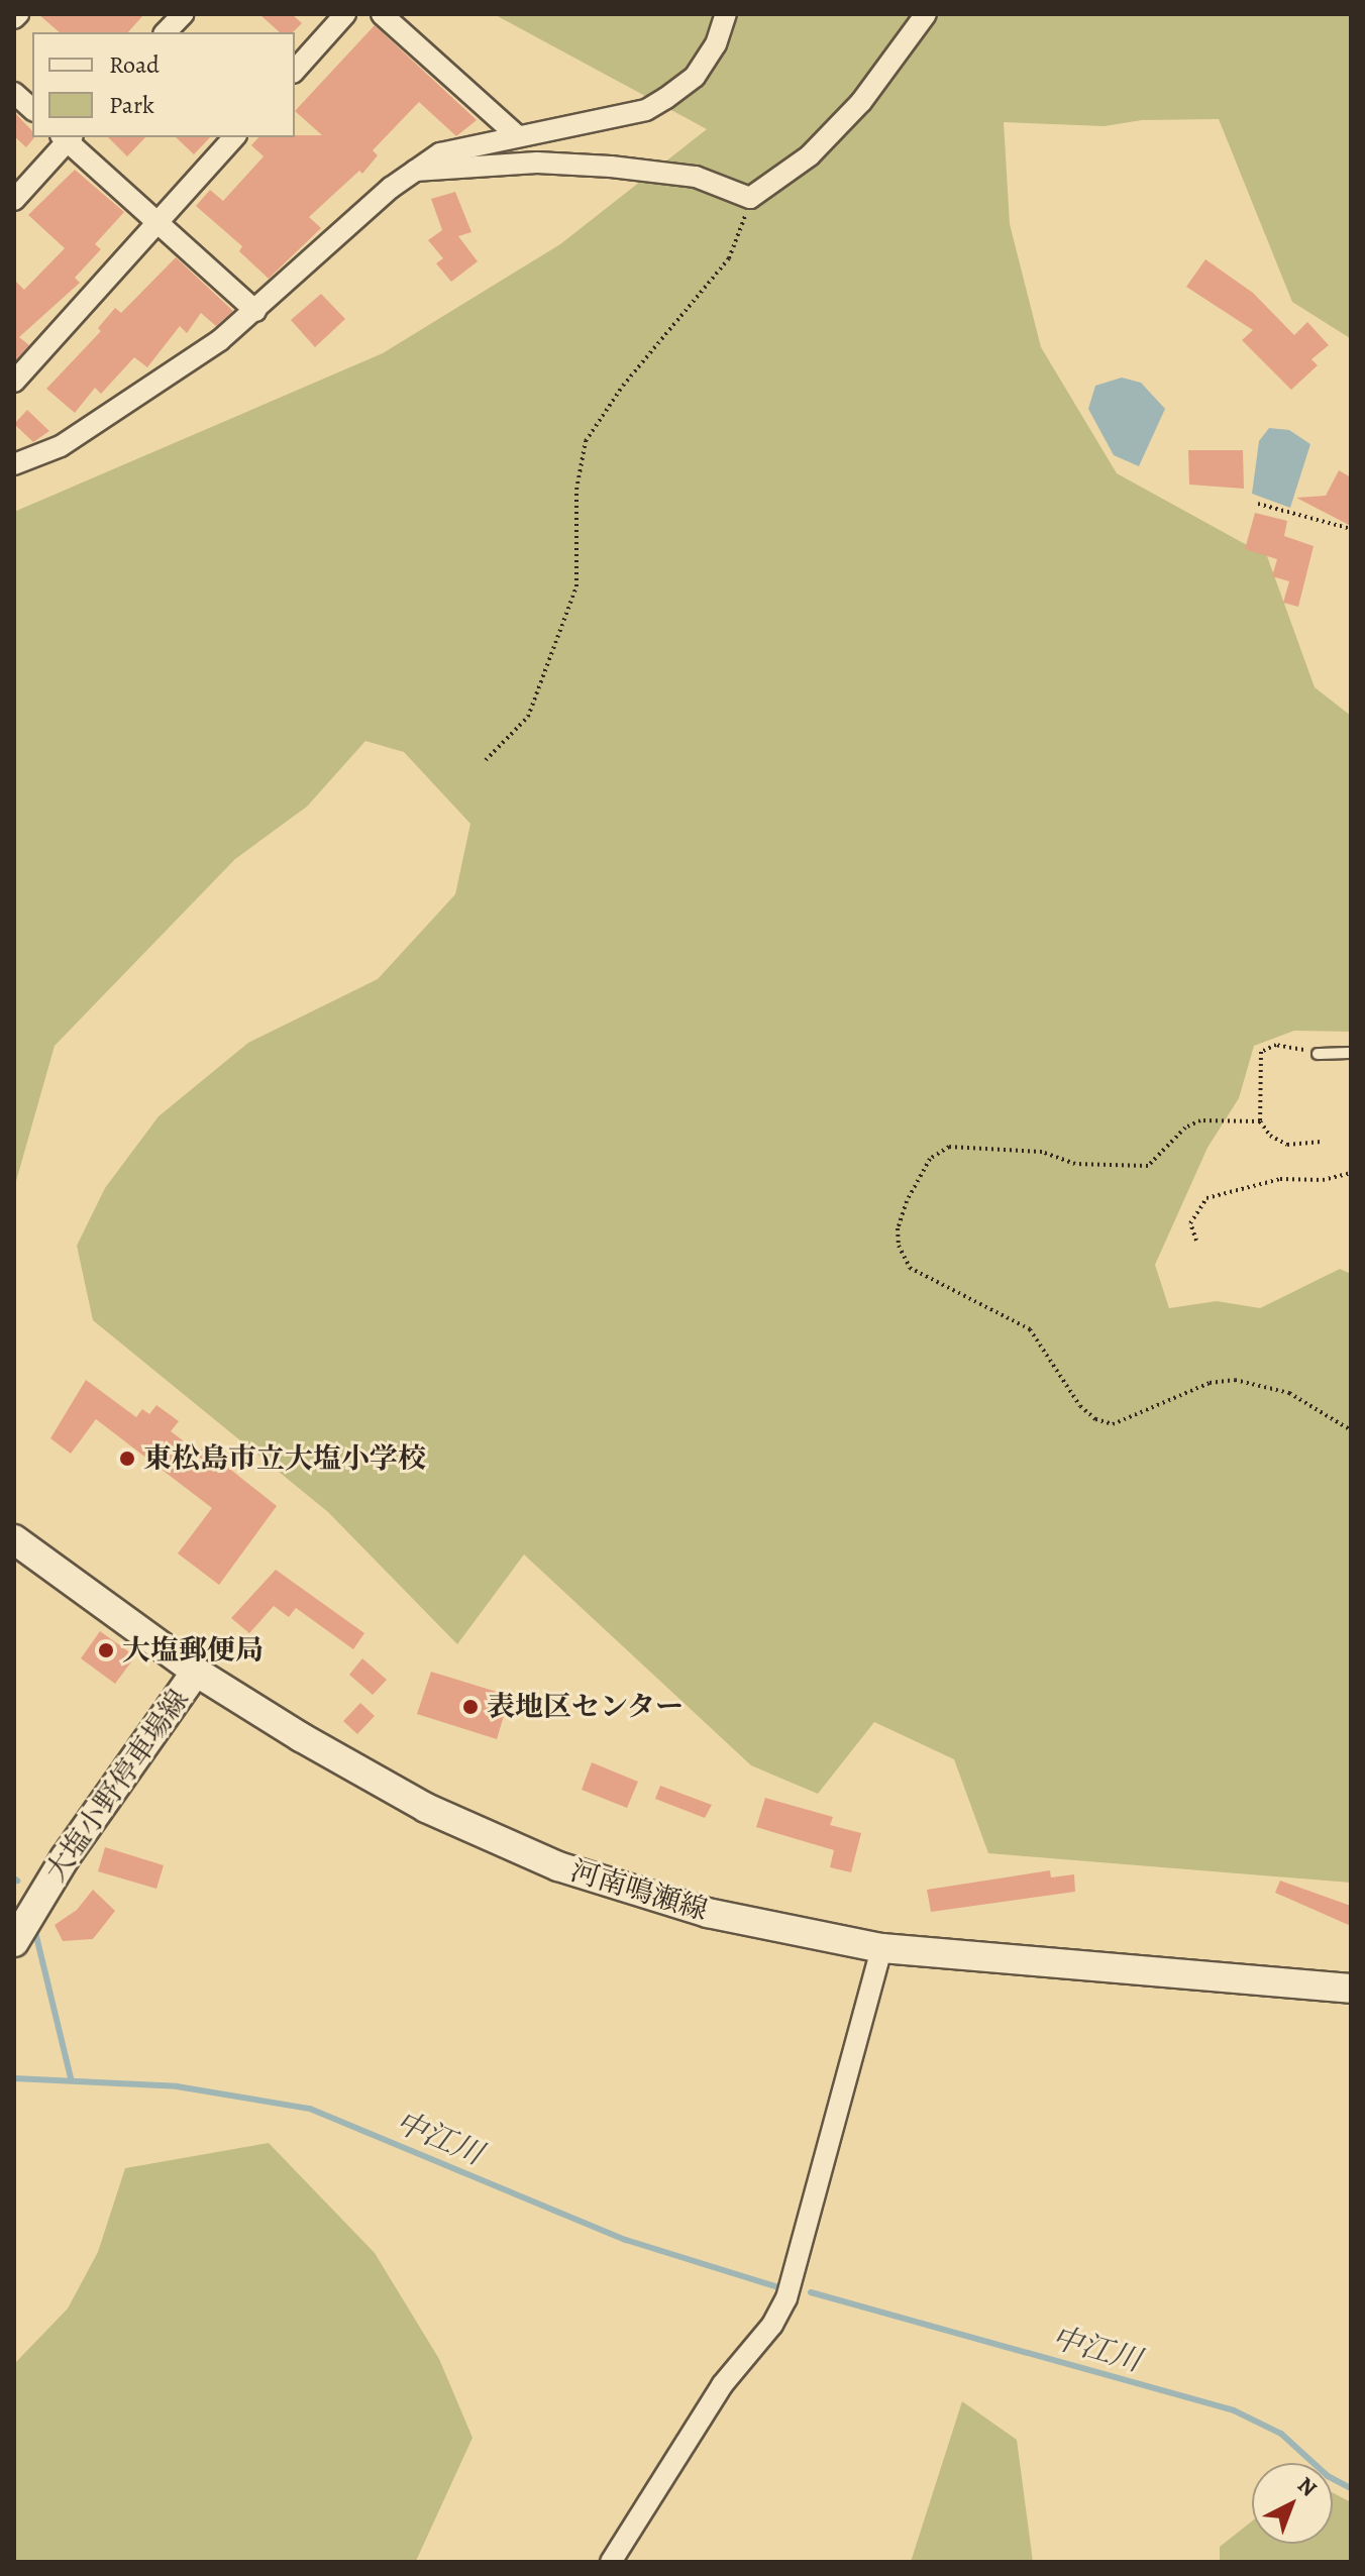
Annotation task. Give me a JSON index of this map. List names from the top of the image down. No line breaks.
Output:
{"streets":{"main road":["大塩小野停車場線","河南鳴瀬線"]},"crossings":[["大塩小野停車場線","河南鳴瀬線"]],"water":["中江川"],"places":["東松島市立大塩小学校","大塩郵便局","表地区センター"],"legend":["Road","Park"],"north":"top right"}
